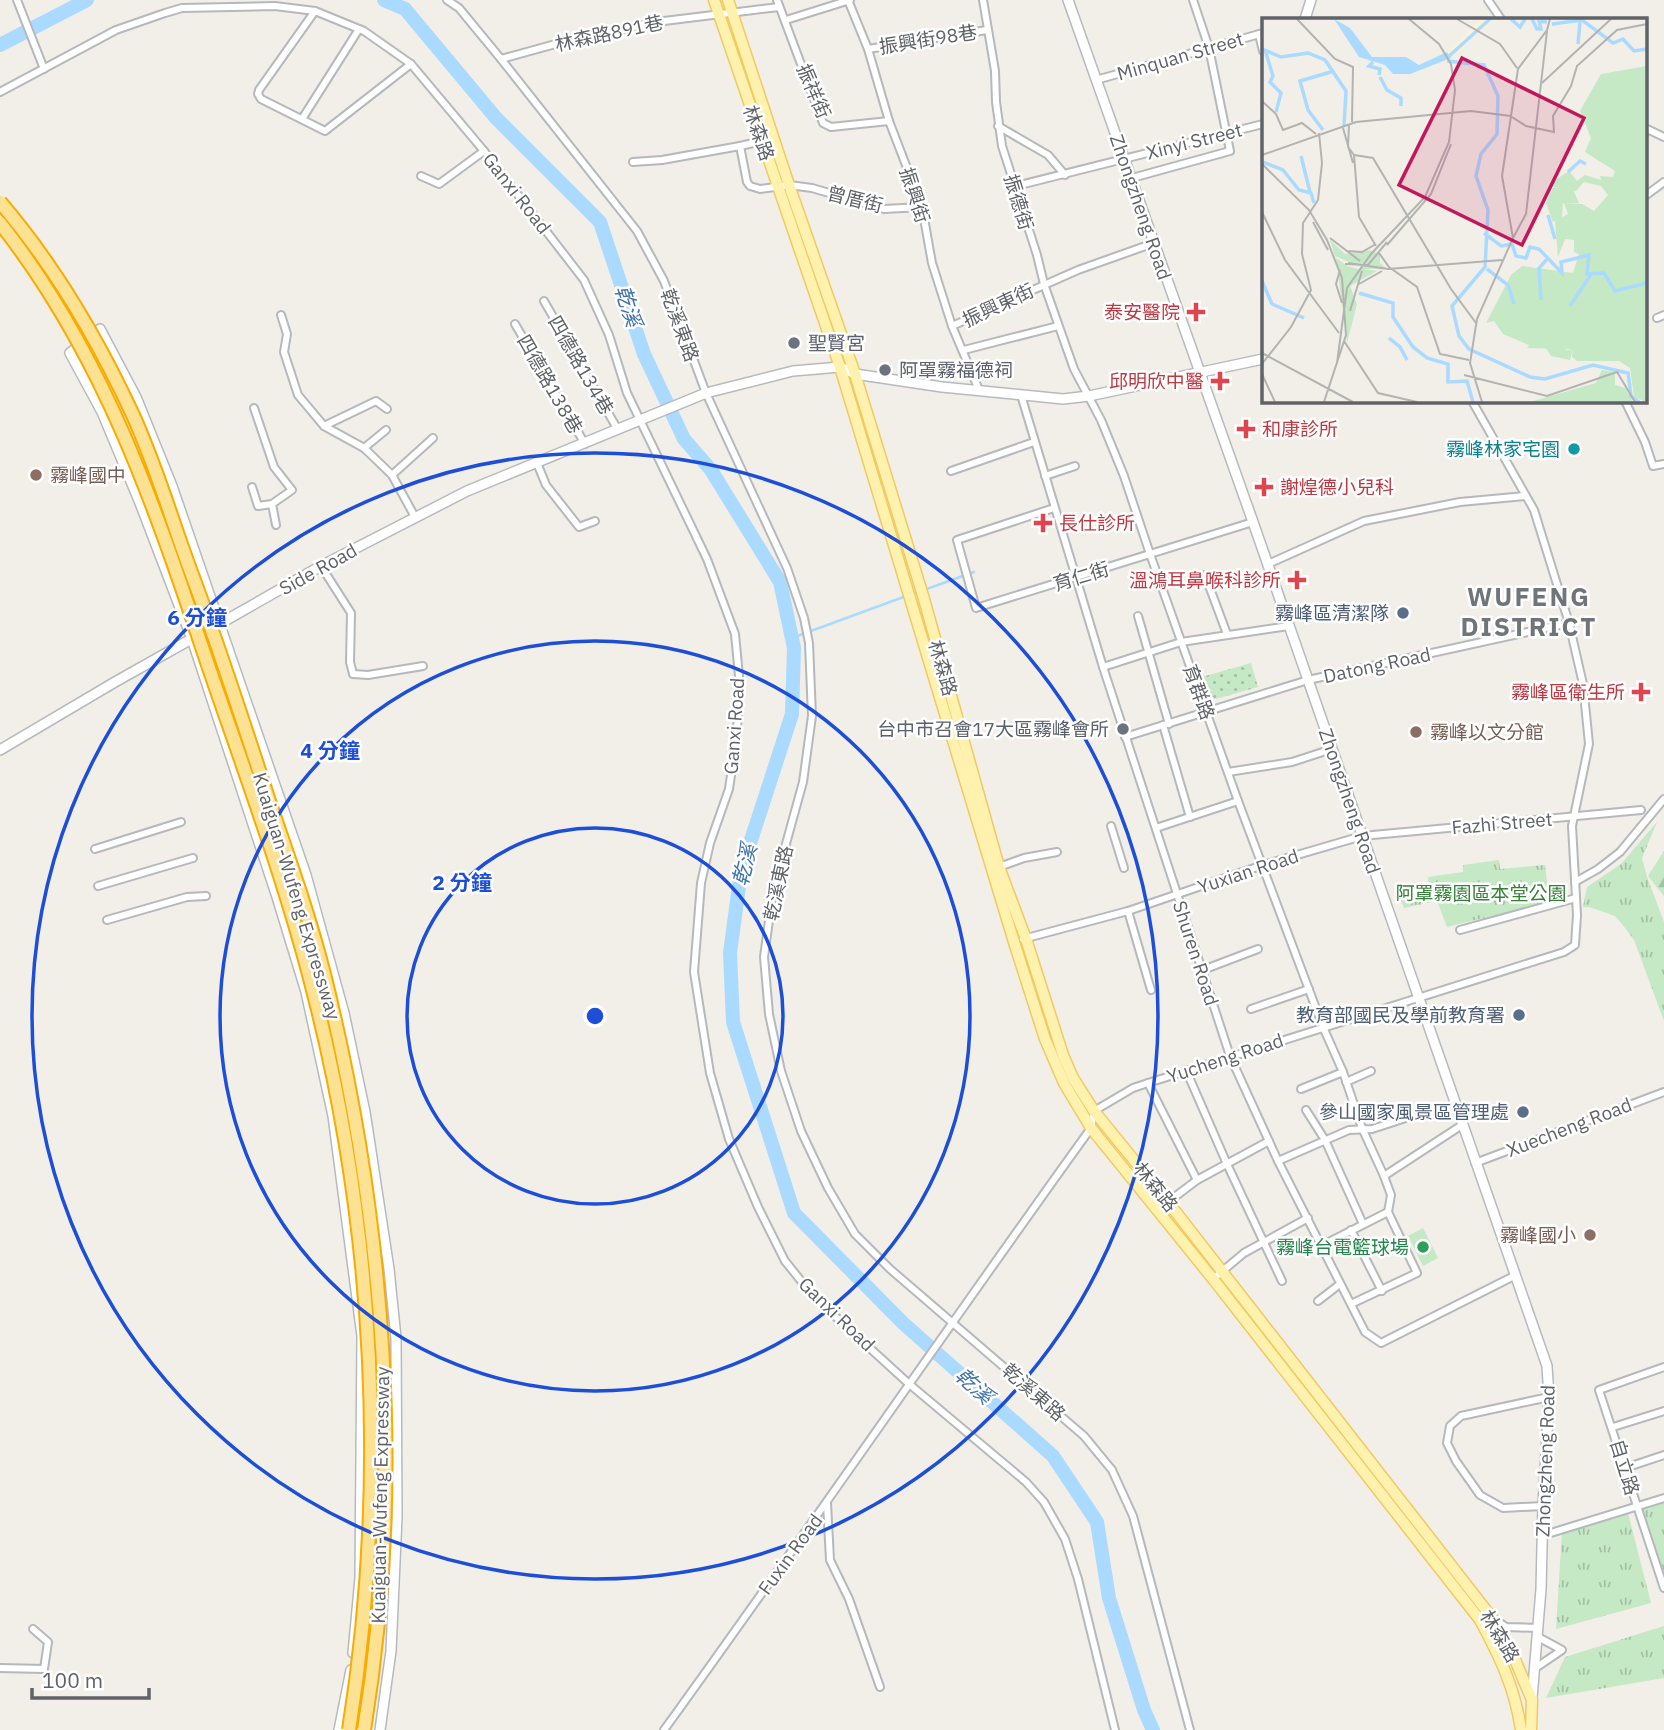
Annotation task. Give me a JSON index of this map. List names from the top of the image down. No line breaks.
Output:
{"streets":{"highway":["Kuaiguan-Wufeng Expressway"],"main road":["林森路"],"street":["林森路891巷","振興街98巷","Minquan Street","振祥街","Xinyi Street","Ganxi Road","振興街","曾厝街","振德街","Zhongzheng Road","振興東街","乾溪東路","四德路134巷","四德路138巷","Side Road","育仁街","Datong Road","育群路","Fazhi Street","Yuxian Road","Shuren Road","Yucheng Road","Xuecheng Road","自立路","Fuxin Road"]},"crossings":[["林森路891巷","振祥街"],["林森路891巷","林森路"],["林森路891巷","乾溪東路"],["振興街98巷","振興街"],["振興街98巷","振德街"],["Minquan Street","Zhongzheng Road"],["振祥街","振興街"],["林森路","曾厝街"],["林森路","Zhongzheng Road"],["林森路","Yuxian Road"],["林森路","Yucheng Road"],["Xinyi Street","振德街"],["Xinyi Street","Zhongzheng Road"],["Ganxi Road","Side Road"],["Ganxi Road","Fuxin Road"],["振興街","曾厝街"],["振興街","振興東街"],["振德街","振興東街"],["振德街","育群路"],["Zhongzheng Road","振興東街"],["Zhongzheng Road","育仁街"],["Zhongzheng Road","Datong Road"],["Zhongzheng Road","Fazhi Street"],["Zhongzheng Road","Yuxian Road"],["Zhongzheng Road","Shuren Road"],["Zhongzheng Road","Yucheng Road"],["Zhongzheng Road","Xuecheng Road"],["Zhongzheng Road","自立路"],["乾溪東路","Side Road"],["乾溪東路","Fuxin Road"],["四德路134巷","Side Road"],["四德路138巷","Side Road"],["育仁街","育群路"],["育仁街","Shuren Road"],["Datong Road","育群路"],["Datong Road","Shuren Road"],["育群路","Yuxian Road"],["育群路","Yucheng Road"],["Fazhi Street","Yuxian Road"],["Yuxian Road","Shuren Road"],["Shuren Road","Yucheng Road"]],"districts":["WUFENG DISTRICT"],"water":["乾溪"],"parks":["阿罩霧園區本堂公園"],"places":{"health":["泰安醫院","邱明欣中醫","和康診所","謝煌德小兒科","長仕診所","溫鴻耳鼻喉科診所","霧峰區衛生所"],"other":["聖賢宮","阿罩霧福德祠","霧峰林家宅園","霧峰國中","霧峰區清潔隊","台中市召會17大區霧峰會所","霧峰以文分館","教育部國民及學前教育署","參山國家風景區管理處","霧峰國小","霧峰台電籃球場"]},"scale_bar":"100 m","rings":["6 分鐘","4 分鐘","2 分鐘"]}
